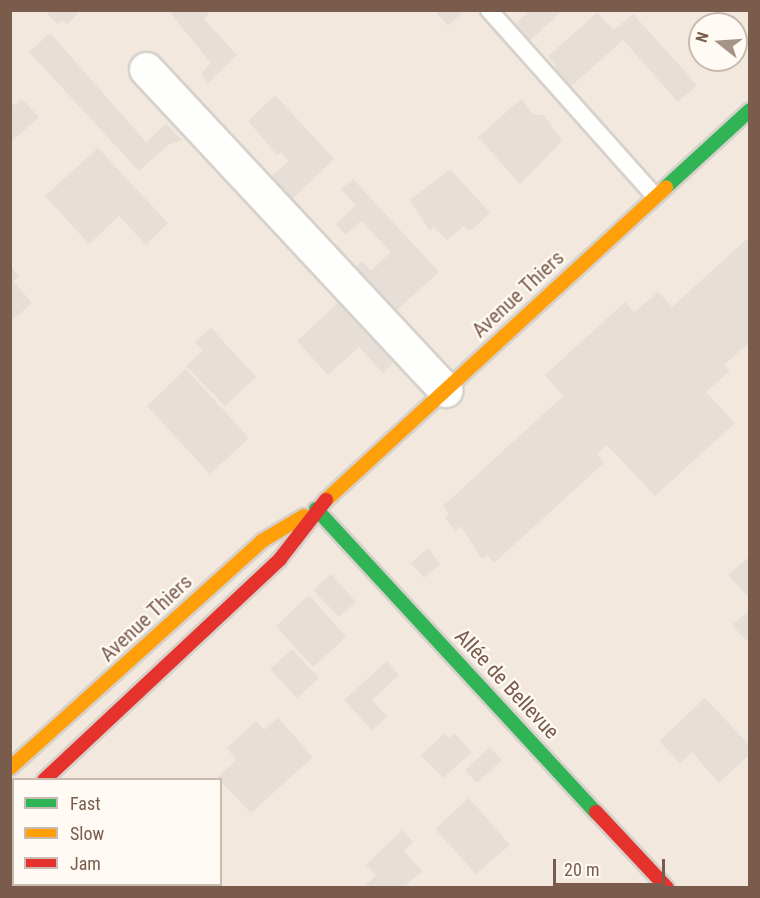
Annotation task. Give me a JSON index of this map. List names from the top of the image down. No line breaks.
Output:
{"streets":{"main road":["Avenue Thiers","Allée de Bellevue"]},"crossings":[["Avenue Thiers","Allée de Bellevue"]],"legend":["Fast","Slow","Jam"],"scale_bar":"20 m","north":"left"}
